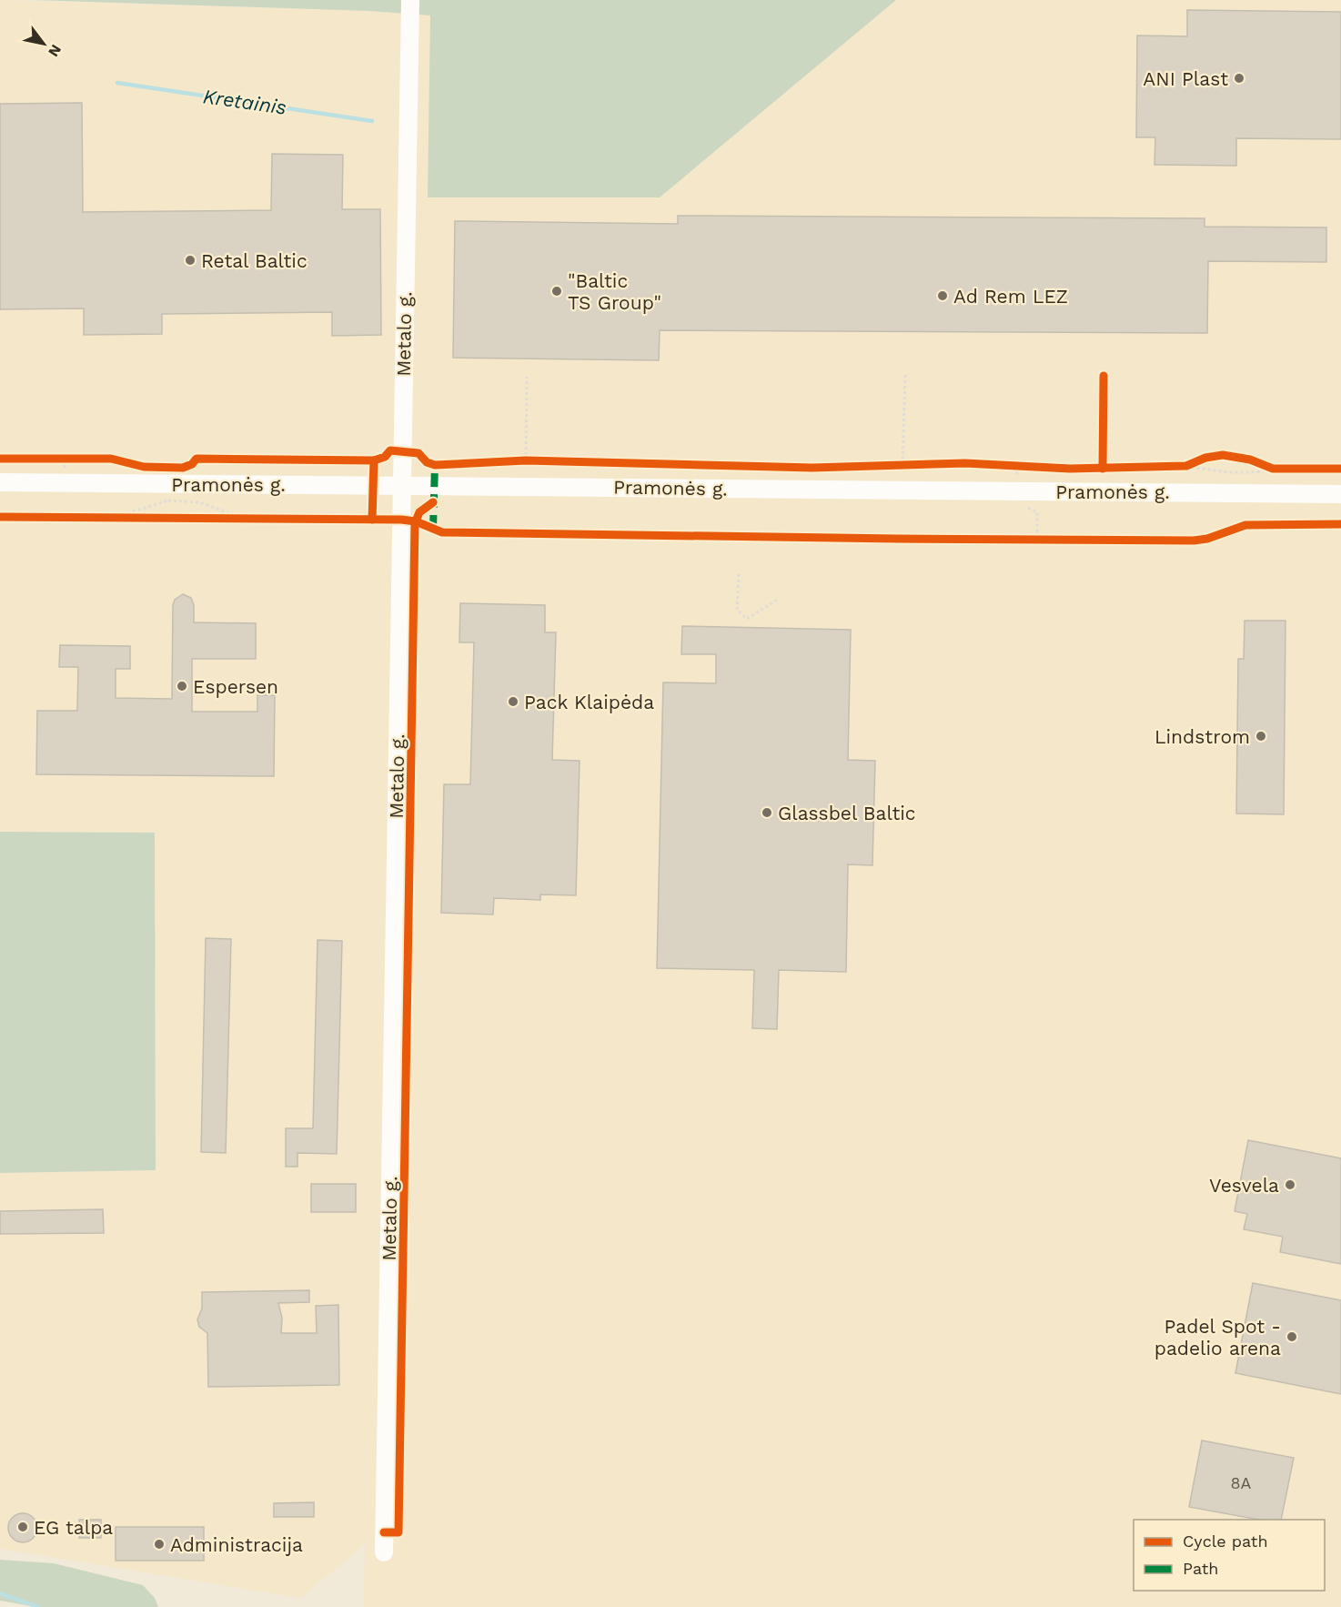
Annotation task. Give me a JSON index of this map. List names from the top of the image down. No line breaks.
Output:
{"streets":{"street":["Metalo g.","Pramonės g."]},"crossings":[["Metalo g.","Pramonės g."]],"water":["Kretainis"],"places":["ANI Plast","Retal Baltic","\"Baltic TS Group\"","Ad Rem LEZ","Espersen","Pack Klaipėda","Lindstrom","Glassbel Baltic","Vesvela","Padel Spot - padelio arena","EG talpa","Administracija"],"house_numbers":["8A"],"legend":["Cycle path","Path"],"north":"bottom right"}
